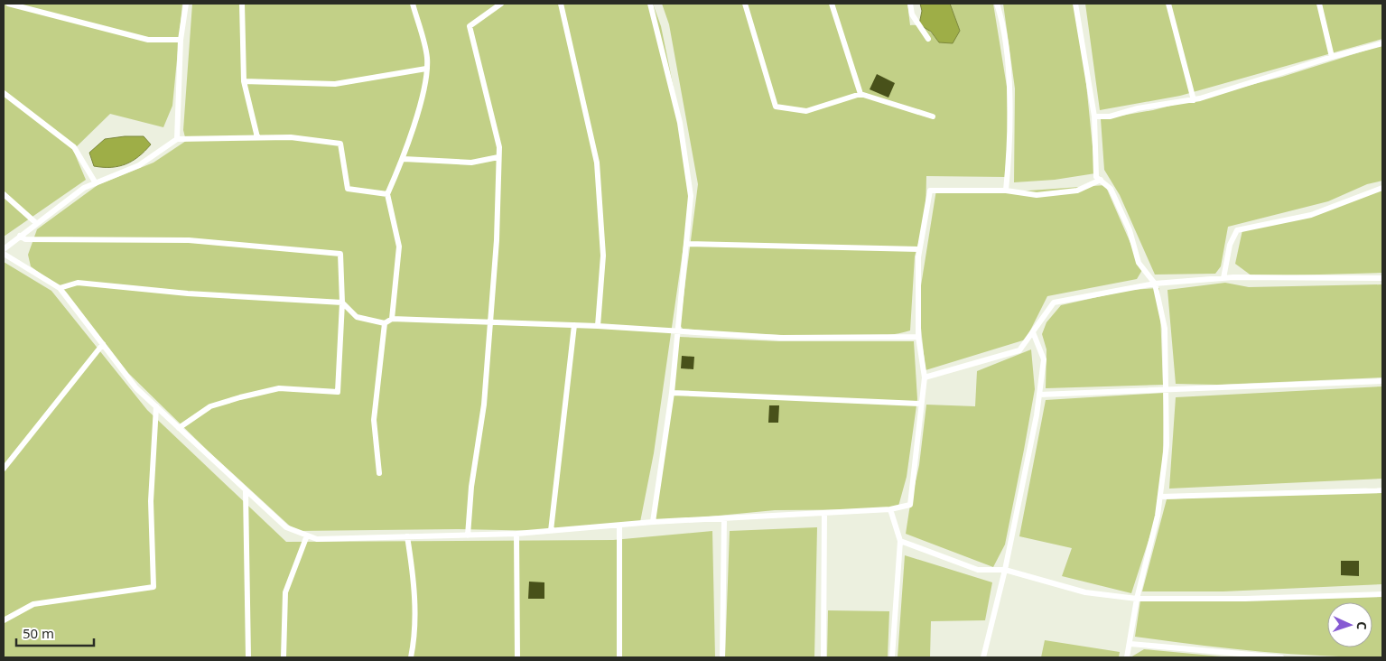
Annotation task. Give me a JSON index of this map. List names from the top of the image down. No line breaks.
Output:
{"scale_bar":"50 m","north":"right"}
